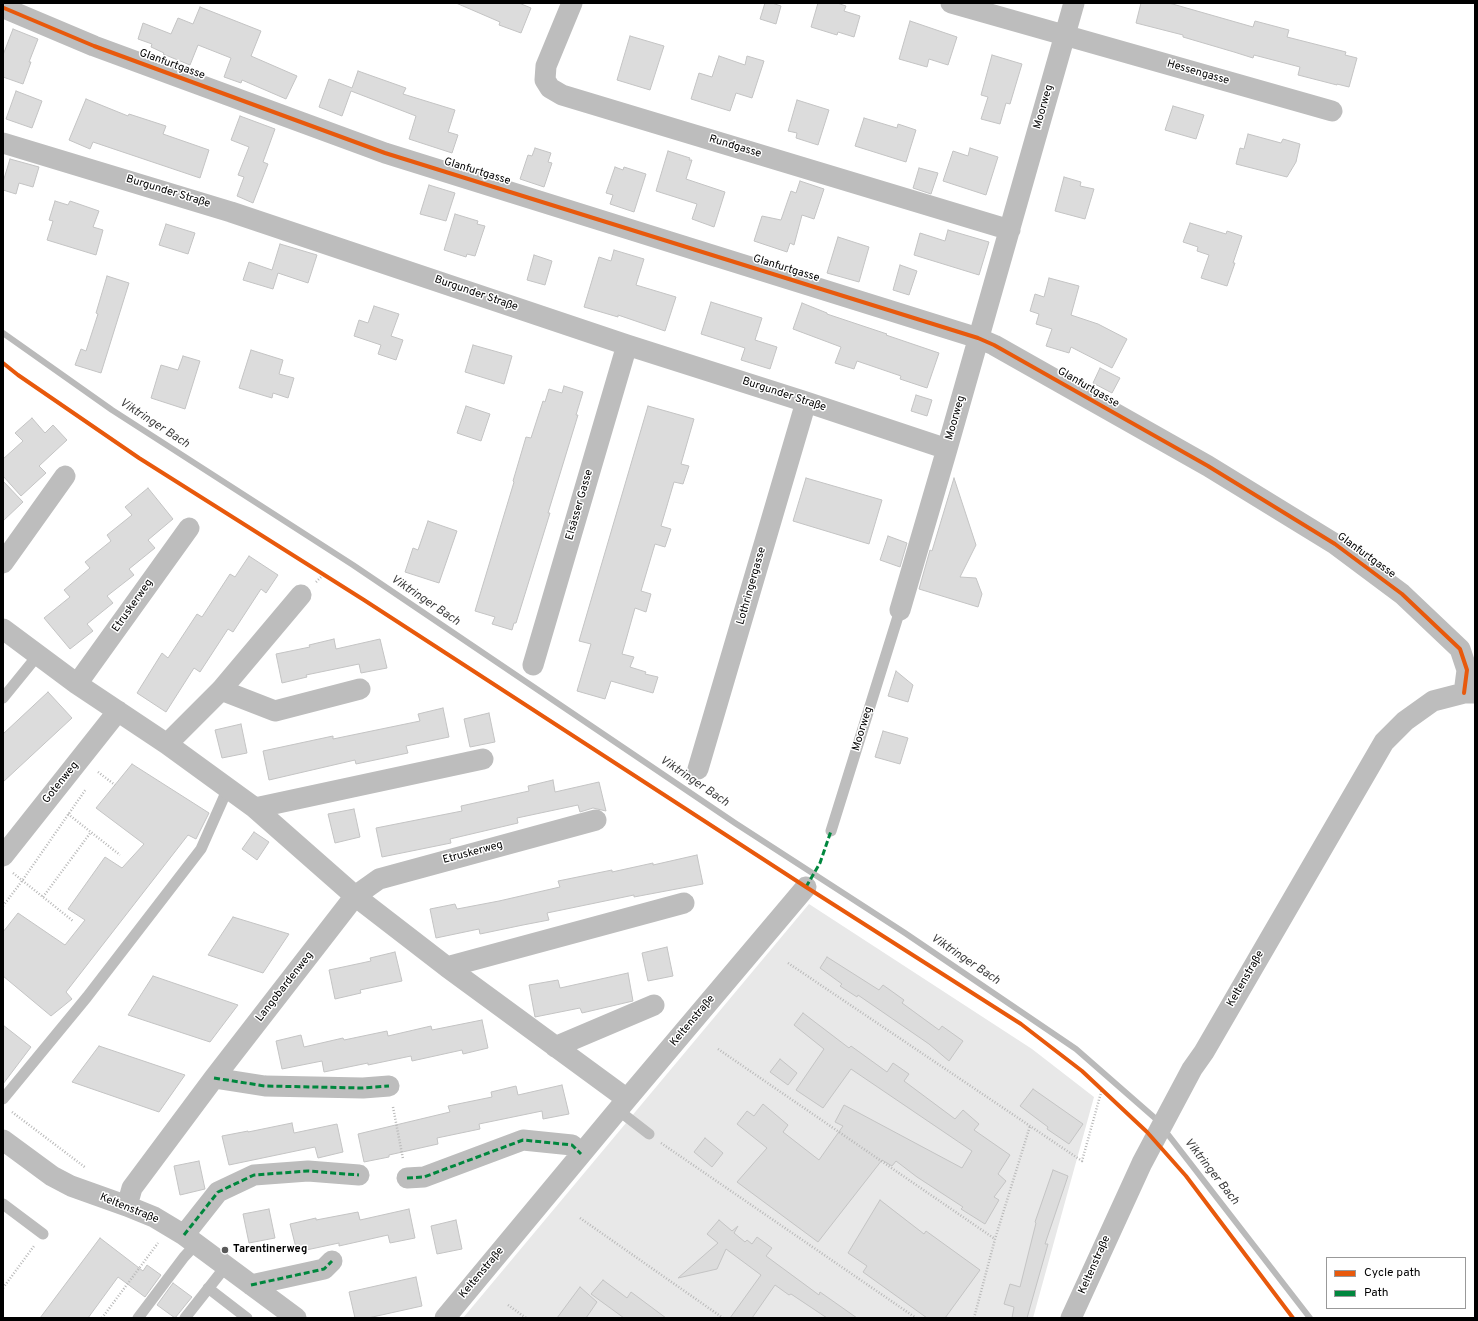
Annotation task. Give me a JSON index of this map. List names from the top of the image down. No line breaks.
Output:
{"streets":{"street":["Glanfurtgasse","Hessengasse","Moorweg","Rundgasse","Burgunder Straße","Elsässer Gasse","Lothringergasse","Etruskerweg","Gotenweg","Keltenstraße","Langobardenweg"]},"crossings":[["Glanfurtgasse","Moorweg"],["Glanfurtgasse","Keltenstraße"],["Hessengasse","Moorweg"],["Moorweg","Rundgasse"],["Moorweg","Burgunder Straße"],["Burgunder Straße","Elsässer Gasse"],["Burgunder Straße","Lothringergasse"],["Etruskerweg","Langobardenweg"],["Keltenstraße","Langobardenweg"]],"water":["Viktringer Bach"],"places":["Tarentinerweg"],"legend":["Cycle path","Path"]}
